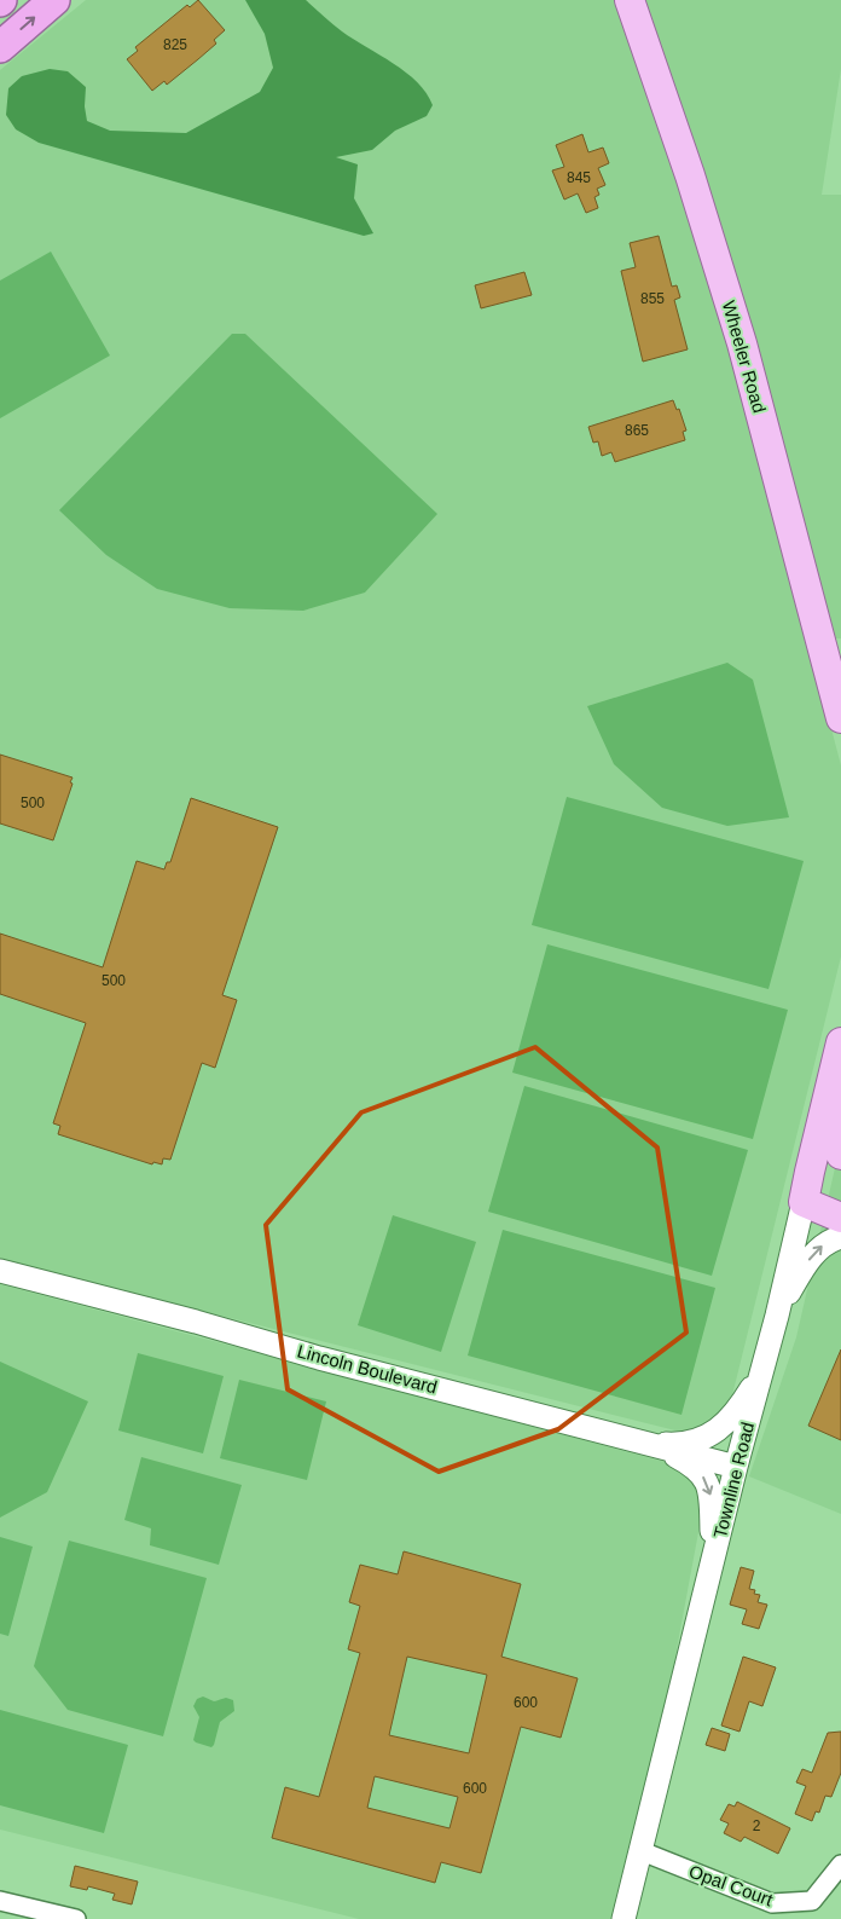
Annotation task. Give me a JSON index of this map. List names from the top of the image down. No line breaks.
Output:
{"streets":{"main road":["Wheeler Road","Townline Road"],"street":["Lincoln Boulevard","Opal Court"]},"crossings":[["Lincoln Boulevard","Townline Road"],["Townline Road","Opal Court"]],"house_numbers":["825","845","855","865","500","500","600","600","2"]}
